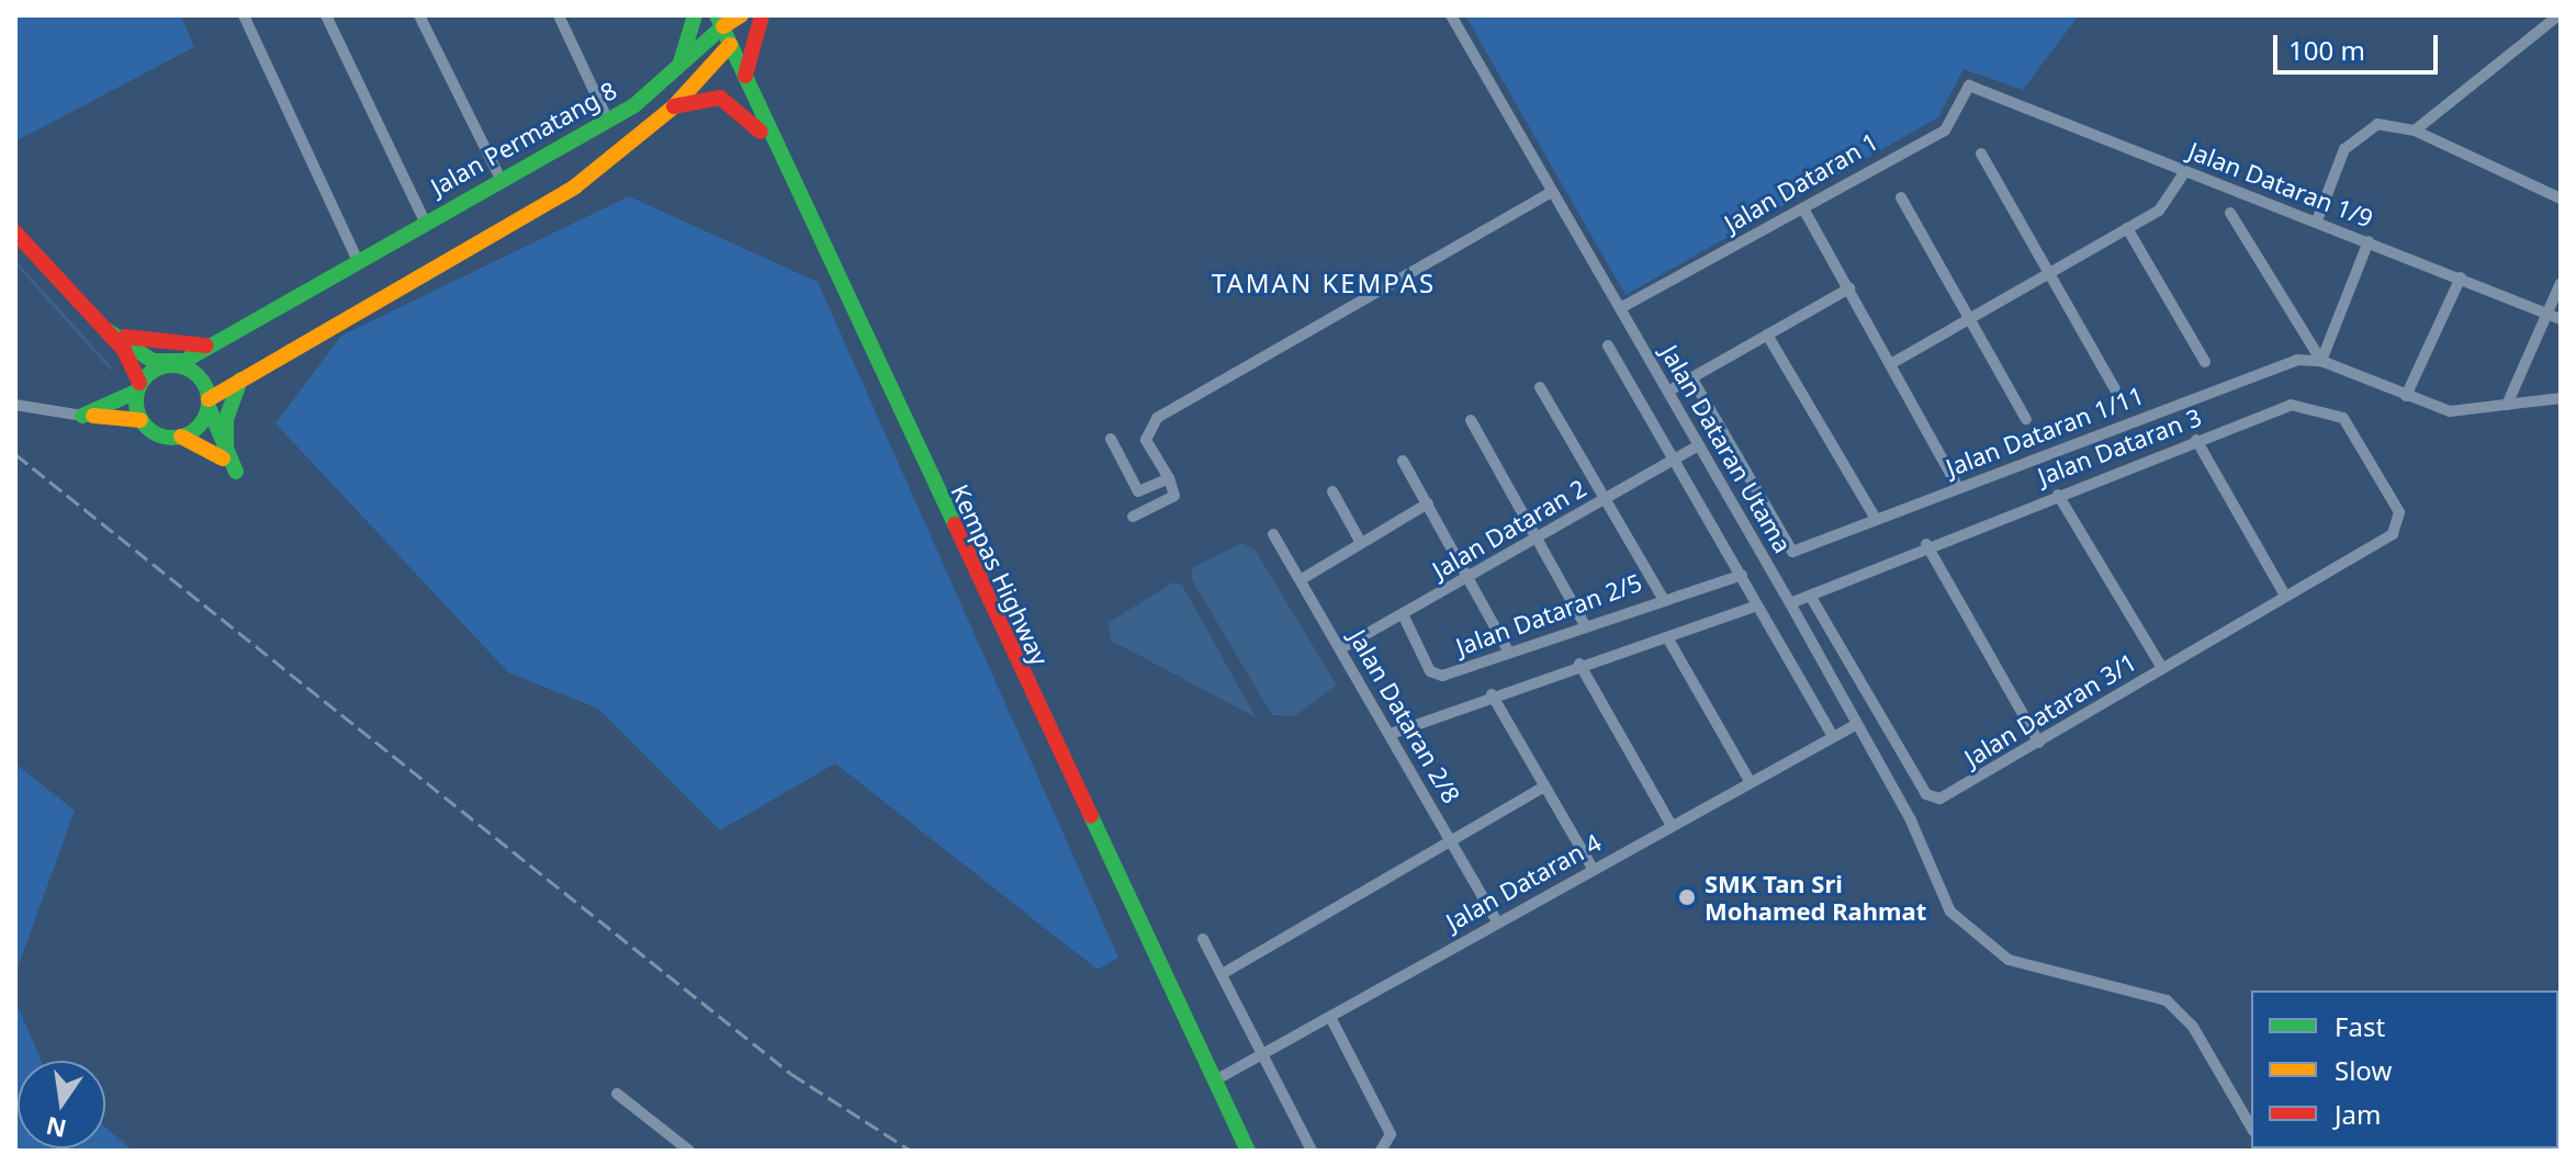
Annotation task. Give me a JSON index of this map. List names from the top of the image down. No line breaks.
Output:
{"streets":{"street":["Jalan Permatang 8","Jalan Dataran 1","Jalan Dataran 1/9","Jalan Dataran 1/11","Jalan Dataran 3","Jalan Dataran Utama","Jalan Dataran 2","Kempas Highway","Jalan Dataran 2/5","Jalan Dataran 3/1","Jalan Dataran 2/8","Jalan Dataran 4"]},"crossings":[["Jalan Permatang 8","Kempas Highway"],["Jalan Dataran 1","Jalan Dataran 1/9"],["Jalan Dataran 1","Jalan Dataran Utama"],["Jalan Dataran 3","Jalan Dataran Utama"],["Jalan Dataran 3","Jalan Dataran 3/1"],["Jalan Dataran Utama","Jalan Dataran 2"],["Jalan Dataran Utama","Jalan Dataran 4"],["Jalan Dataran 2","Jalan Dataran 2/5"],["Jalan Dataran 2","Jalan Dataran 2/8"],["Kempas Highway","Jalan Dataran 4"],["Jalan Dataran 2/8","Jalan Dataran 4"]],"districts":["TAMAN KEMPAS"],"places":["SMK Tan Sri Mohamed Rahmat"],"legend":["Fast","Slow","Jam"],"scale_bar":"100 m","north":"bottom"}
